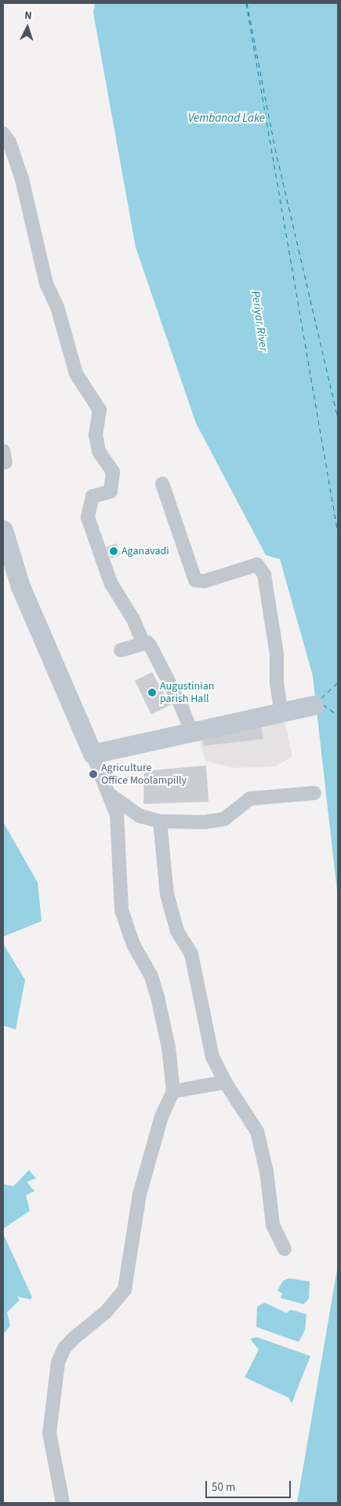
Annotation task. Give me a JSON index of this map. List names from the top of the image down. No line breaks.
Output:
{"water":["Vembanad Lake","Periyar River"],"places":["Aganavadi","Augustinian parish Hall","Agriculture Office Moolampilly"],"scale_bar":"50 m","north":"top"}
